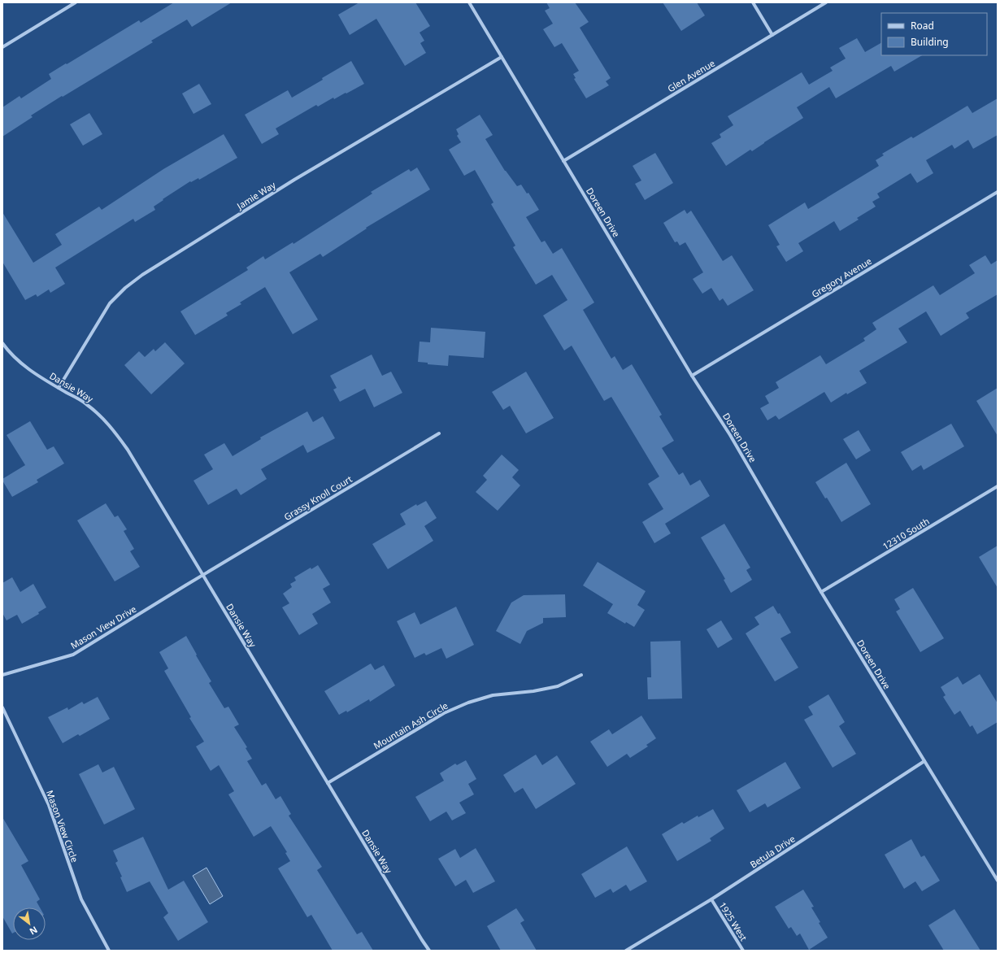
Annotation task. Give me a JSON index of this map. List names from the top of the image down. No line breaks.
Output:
{"streets":{"street":["Glen Avenue","Jamie Way","Doreen Drive","Gregory Avenue","Dansie Way","Grassy Knoll Court","12310 South","Mason View Drive","Mountain Ash Circle","Mason View Circle","Betula Drive","1925 West"]},"crossings":[["Glen Avenue","Doreen Drive"],["Jamie Way","Doreen Drive"],["Jamie Way","Dansie Way"],["Doreen Drive","Gregory Avenue"],["Doreen Drive","12310 South"],["Doreen Drive","Betula Drive"],["Dansie Way","Grassy Knoll Court"],["Dansie Way","Mason View Drive"],["Dansie Way","Mountain Ash Circle"],["Grassy Knoll Court","Mason View Drive"],["Betula Drive","1925 West"]],"legend":["Road","Building"],"north":"bottom right"}
